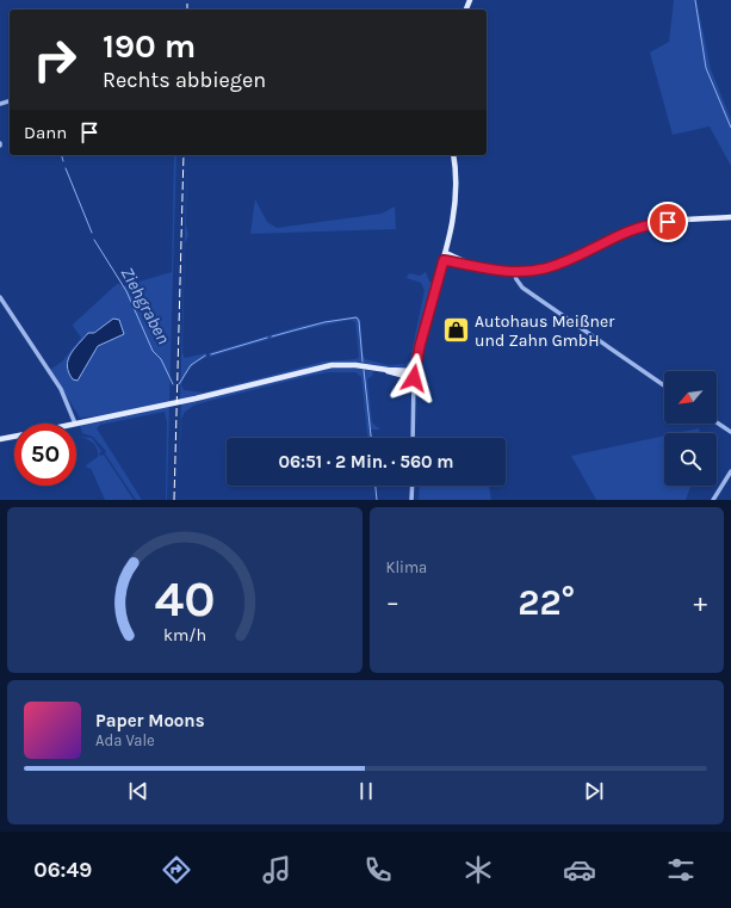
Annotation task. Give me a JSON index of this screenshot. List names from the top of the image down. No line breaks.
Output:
{"water":["Ziehgraben"],"places":{"shop":["Autohaus Meißner und Zahn GmbH"]},"north":"bottom left","page":{"turn":["190 m","Rechts abbiegen"],"then":"Dann","limit":"50","trip":"06:51 · 2 Min. · 560 m","tile":"Klima","heat":["−","22°","+"],"song":["Paper Moons","Ada Vale"],"tabs":"06:49","gauge":["40","km/h"]}}
